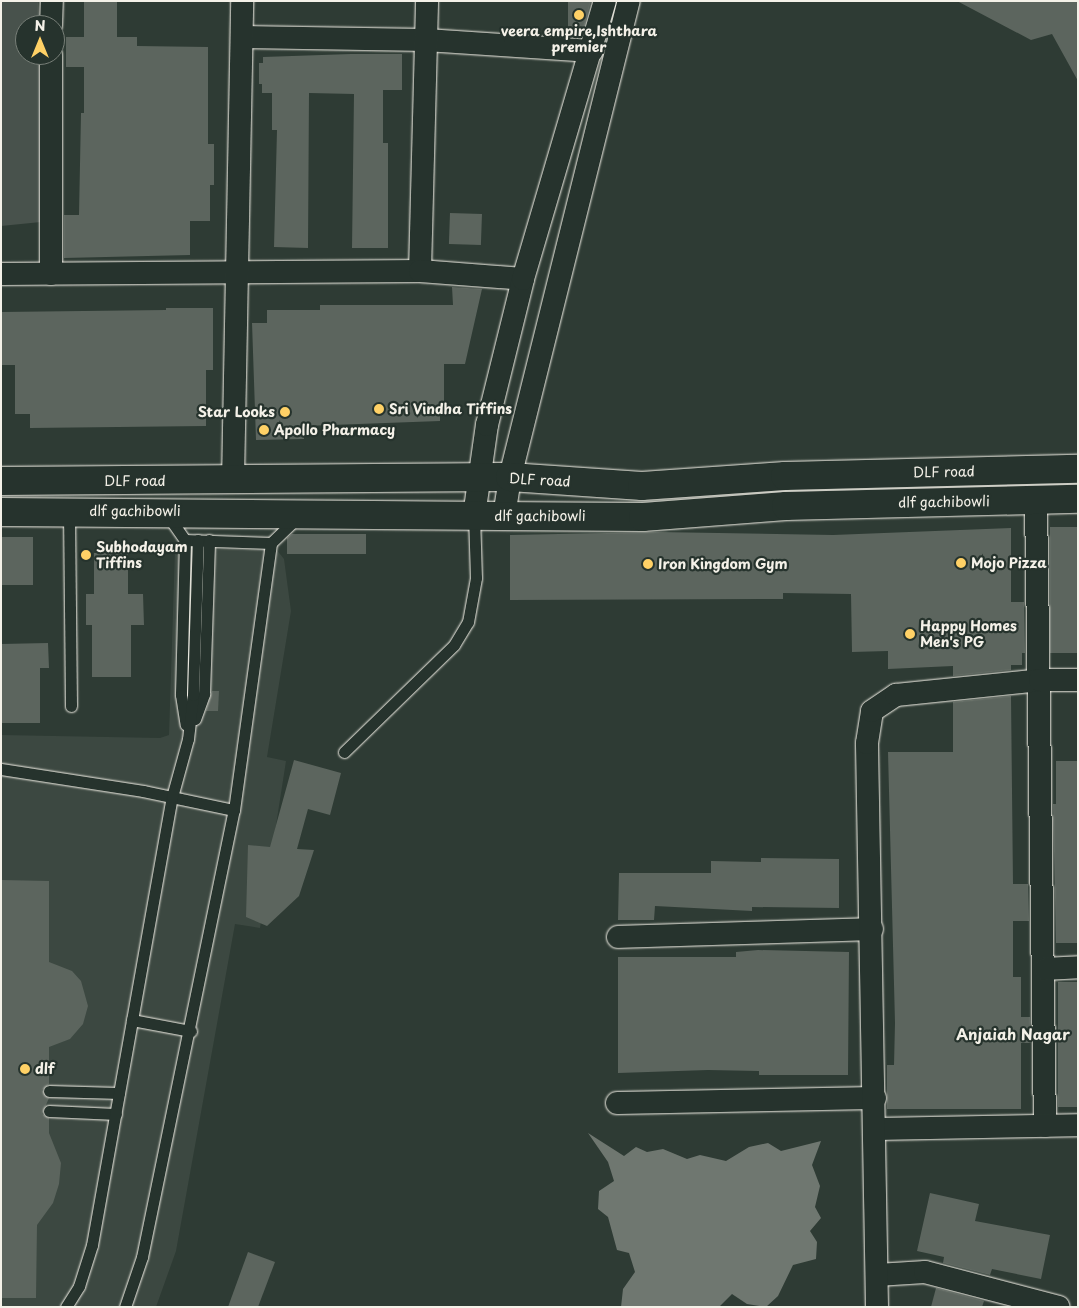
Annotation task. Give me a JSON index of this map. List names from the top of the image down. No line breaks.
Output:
{"streets":{"main road":["DLF road","dlf gachibowli"]},"districts":["Anjaiah Nagar"],"places":["veera empire,Ishthara premier","Sri Vindha Tiffins","Star Looks","Apollo Pharmacy","Subhodayam Tiffins","Mojo Pizza","Iron Kingdom Gym","Happy Homes Men's PG","dlf"],"north":"top"}
